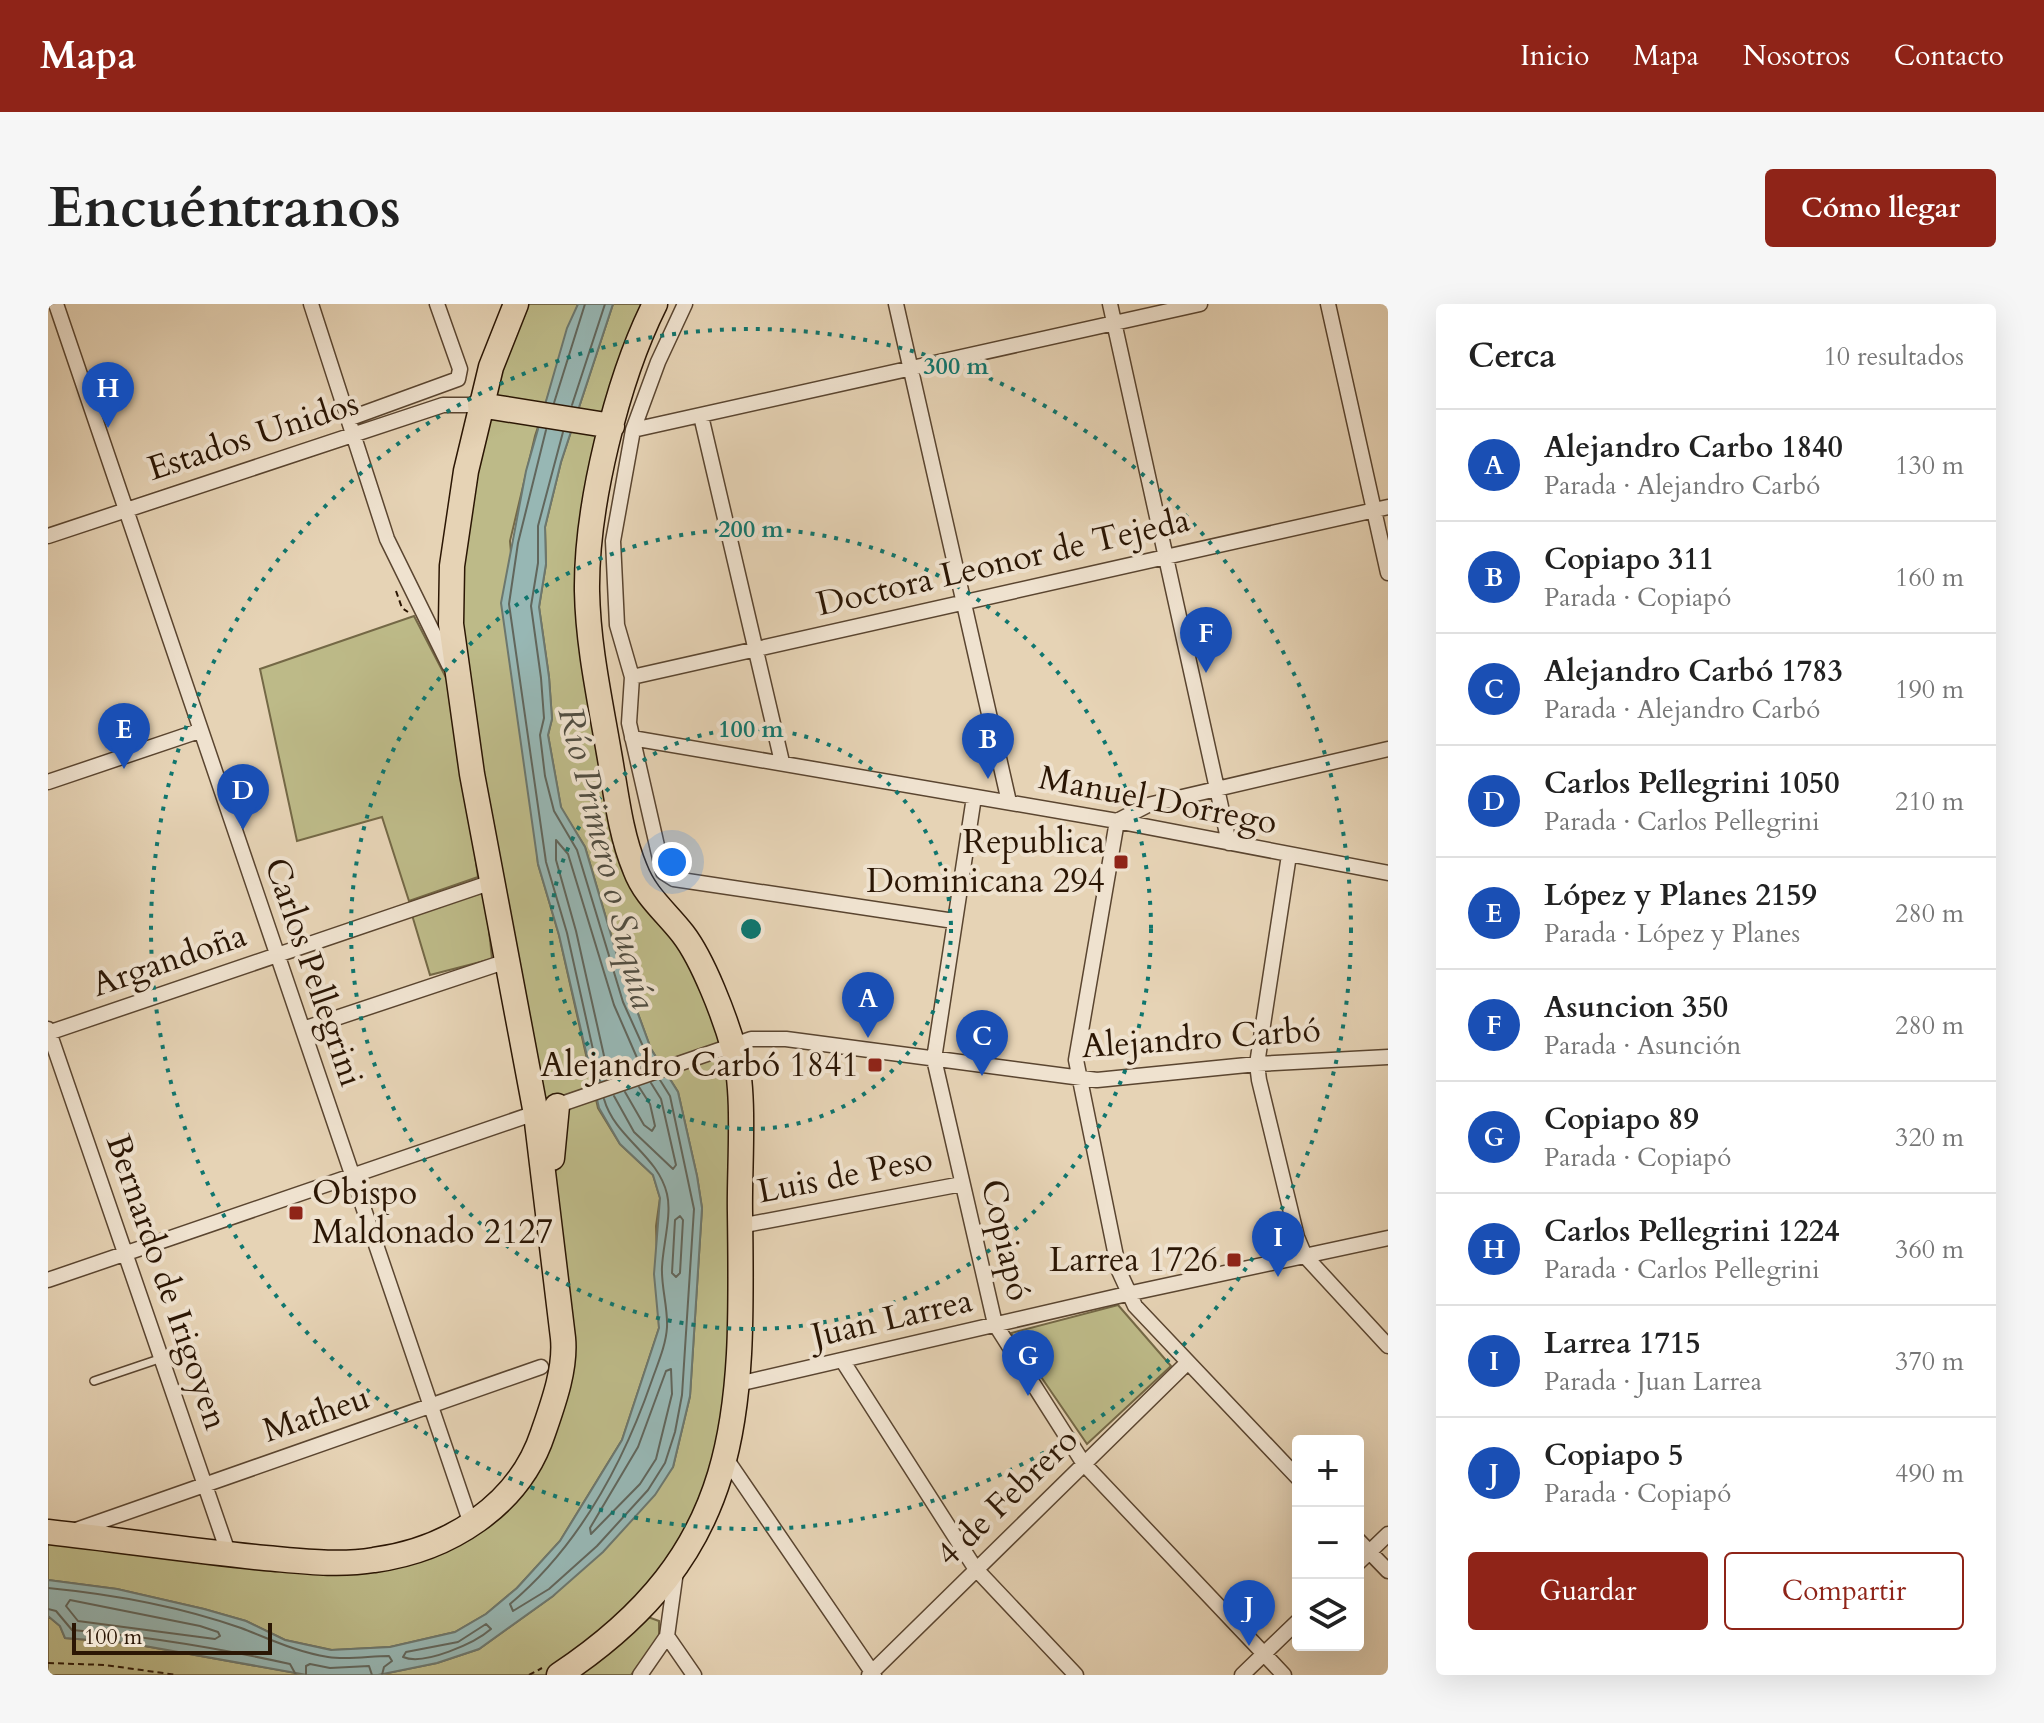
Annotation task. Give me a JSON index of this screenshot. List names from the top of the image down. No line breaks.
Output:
{"streets":{"street":["Estados Unidos","Doctora Leonor de Tejeda","Manuel Dorrego","Argandoña","Carlos Pellegrini","Alejandro Carbó","Luis de Peso","Copiapó","Bernardo de Irigoyen","Juan Larrea","Matheu","4 de Febrero"]},"crossings":[["Estados Unidos","Carlos Pellegrini"],["Manuel Dorrego","Copiapó"],["Argandoña","Carlos Pellegrini"],["Argandoña","Bernardo de Irigoyen"],["Carlos Pellegrini","Alejandro Carbó"],["Carlos Pellegrini","Matheu"],["Alejandro Carbó","Copiapó"],["Alejandro Carbó","Bernardo de Irigoyen"],["Luis de Peso","Copiapó"],["Copiapó","Juan Larrea"],["Copiapó","4 de Febrero"],["Bernardo de Irigoyen","Matheu"]],"water":["Río Primero o Suquía"],"places":{"transit":["Republica Dominicana 294","Alejandro Carbó 1841","Obispo Maldonado 2127","Larrea 1726"]},"scale_bar":"100 m","page":{"header":"Mapa","nav":["Inicio","Mapa","Nosotros","Contacto"],"buttons":["Cómo llegar",["Guardar","Compartir"]],"title":"Encuéntranos","heading":["Cerca","10 resultados"],"pins":["H","F","E","B","D","A","C","I","G","J"],"list":[{"mark":"A","name":"Alejandro Carbo 1840","note":"Parada · Alejandro Carbó","value":"130 m"},{"mark":"B","name":"Copiapo 311","note":"Parada · Copiapó","value":"160 m"},{"mark":"C","name":"Alejandro Carbó 1783","note":"Parada · Alejandro Carbó","value":"190 m"},{"mark":"D","name":"Carlos Pellegrini 1050","note":"Parada · Carlos Pellegrini","value":"210 m"},{"mark":"E","name":"López y Planes 2159","note":"Parada · López y Planes","value":"280 m"},{"mark":"F","name":"Asuncion 350","note":"Parada · Asunción","value":"280 m"},{"mark":"G","name":"Copiapo 89","note":"Parada · Copiapó","value":"320 m"},{"mark":"H","name":"Carlos Pellegrini 1224","note":"Parada · Carlos Pellegrini","value":"360 m"},{"mark":"I","name":"Larrea 1715","note":"Parada · Juan Larrea","value":"370 m"},{"mark":"J","name":"Copiapo 5","note":"Parada · Copiapó","value":"490 m"}],"map_buttons":["+","−"],"scale":"100 m"},"rings":["300 m","200 m","100 m"]}
